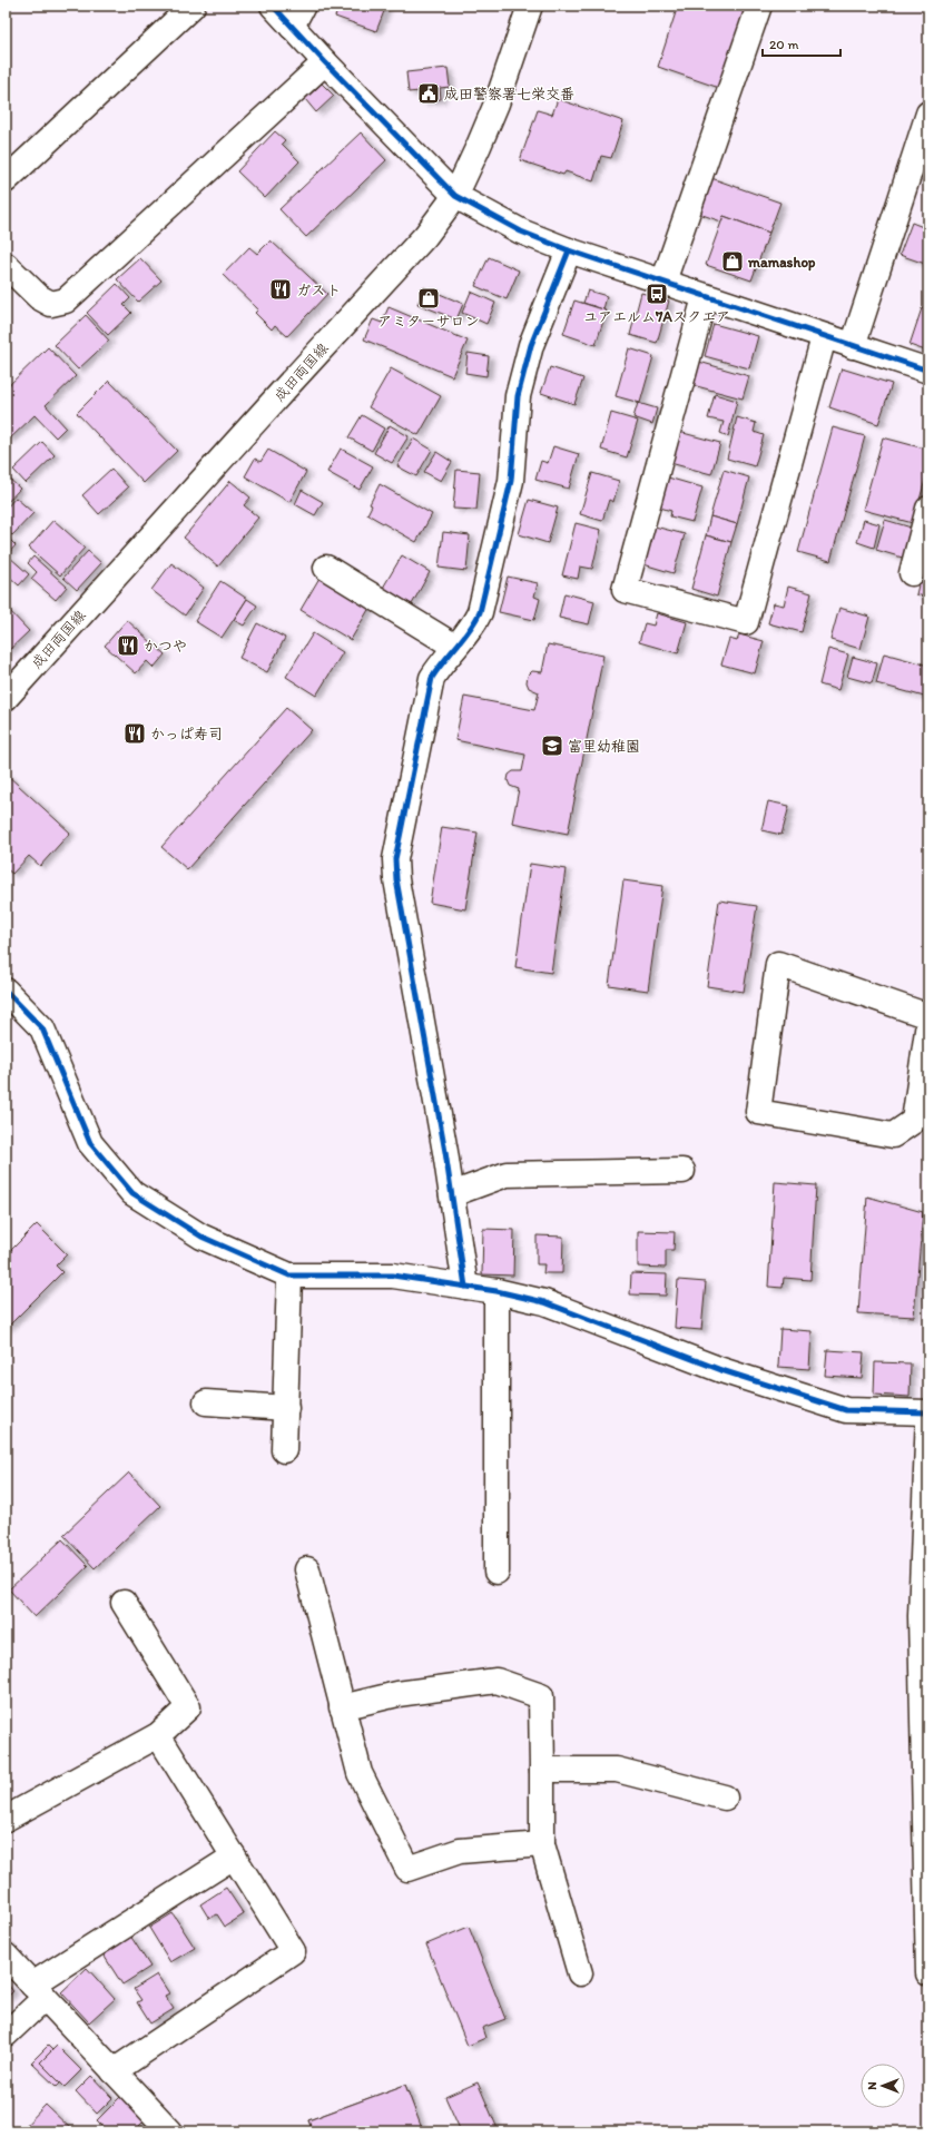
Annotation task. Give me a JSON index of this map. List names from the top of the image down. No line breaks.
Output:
{"streets":{"street":["成田両国線"]},"places":{"public building":["成田警察署七栄交番"],"shop":["mamashop","アミターサロン"],"restaurant":["ガスト","かつや","かっぱ寿司"],"bus stop":["ユアエルム7Aスクエア"],"school or university":["富里幼稚園"]},"scale_bar":"20 m","north":"left"}
